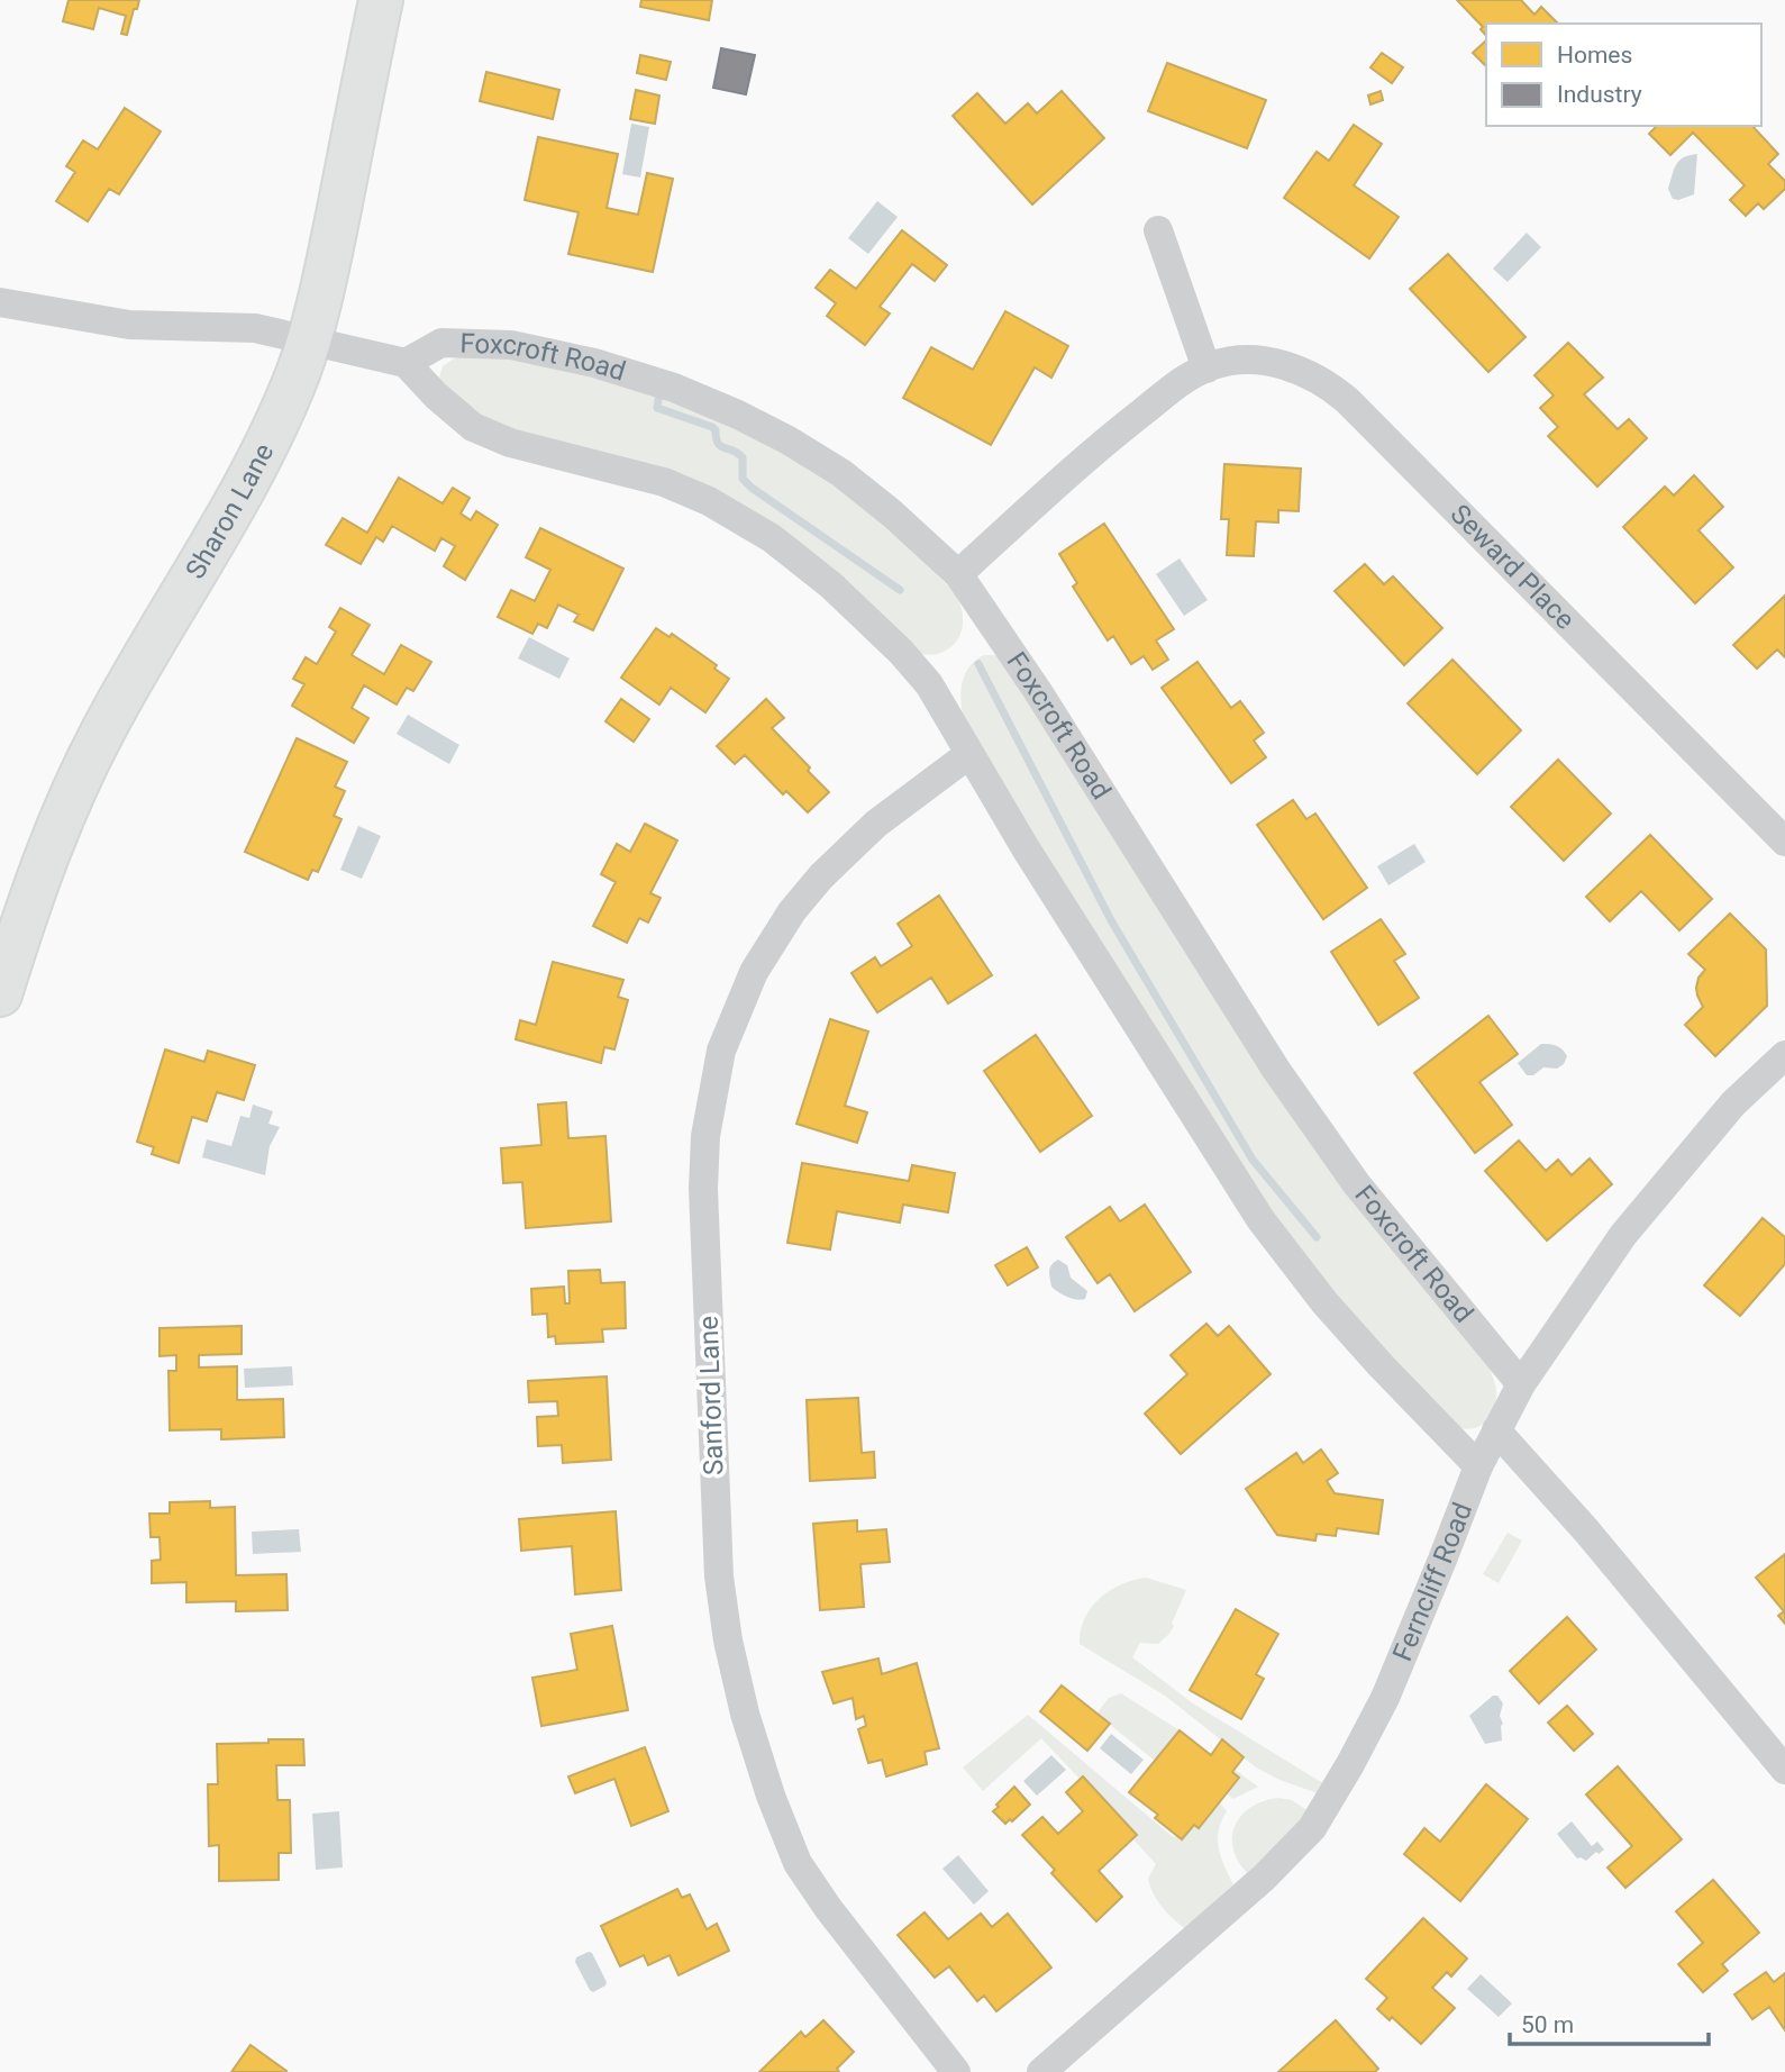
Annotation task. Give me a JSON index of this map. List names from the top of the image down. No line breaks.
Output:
{"streets":{"main road":["Sharon Lane"],"street":["Foxcroft Road","Seward Place","Sanford Lane","Ferncliff Road"]},"crossings":[["Foxcroft Road","Seward Place"],["Foxcroft Road","Sanford Lane"],["Foxcroft Road","Ferncliff Road"]],"legend":["Homes","Industry"],"scale_bar":"50 m"}
